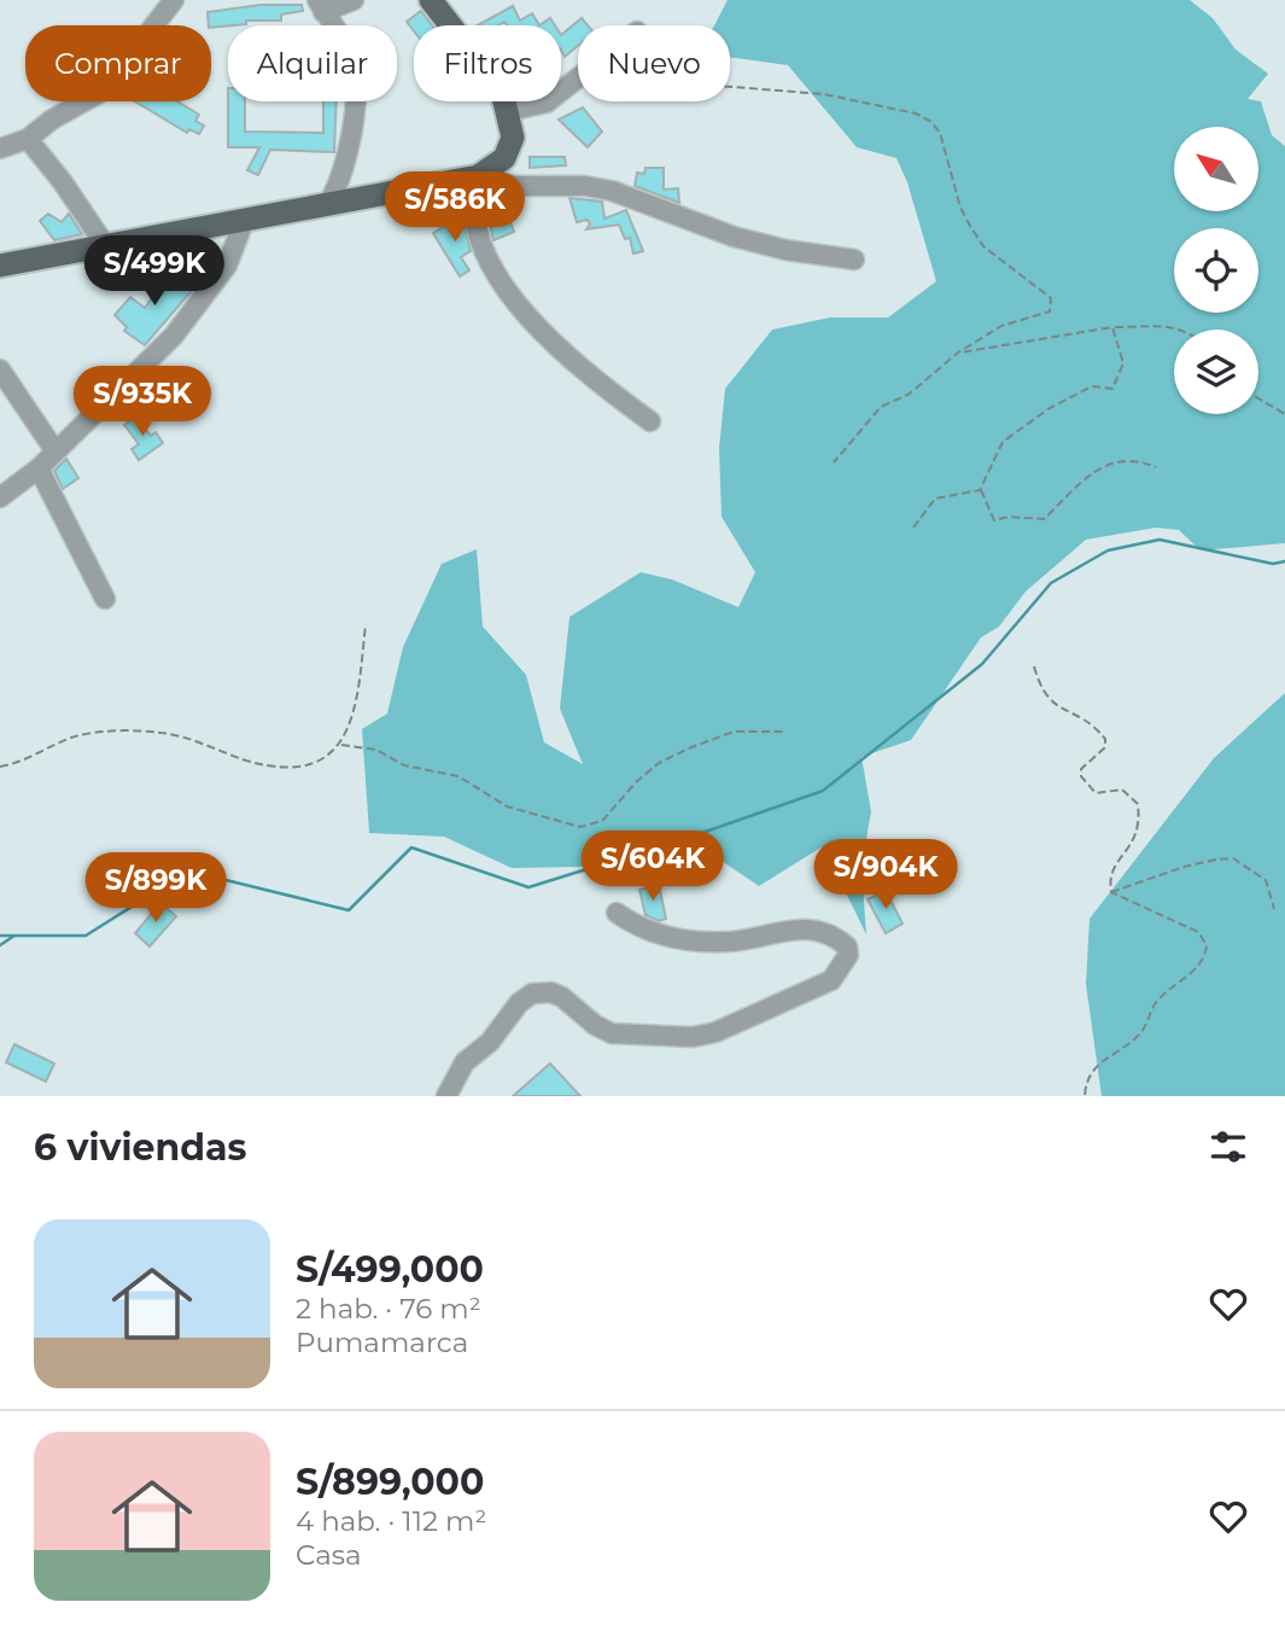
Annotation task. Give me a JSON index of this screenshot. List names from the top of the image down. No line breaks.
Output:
{"north":"top left","page":{"chip":["Comprar","Alquilar","Filtros","Nuevo"],"price":["S/586K","S/499K","S/935K","S/604K","S/904K","S/899K"],"heading":"6 viviendas","list":[{"name":"S/499,000","note":"2 hab. · 76 m² · Pumamarca"},{"name":"S/899,000","note":"4 hab. · 112 m² · Casa"}]}}
